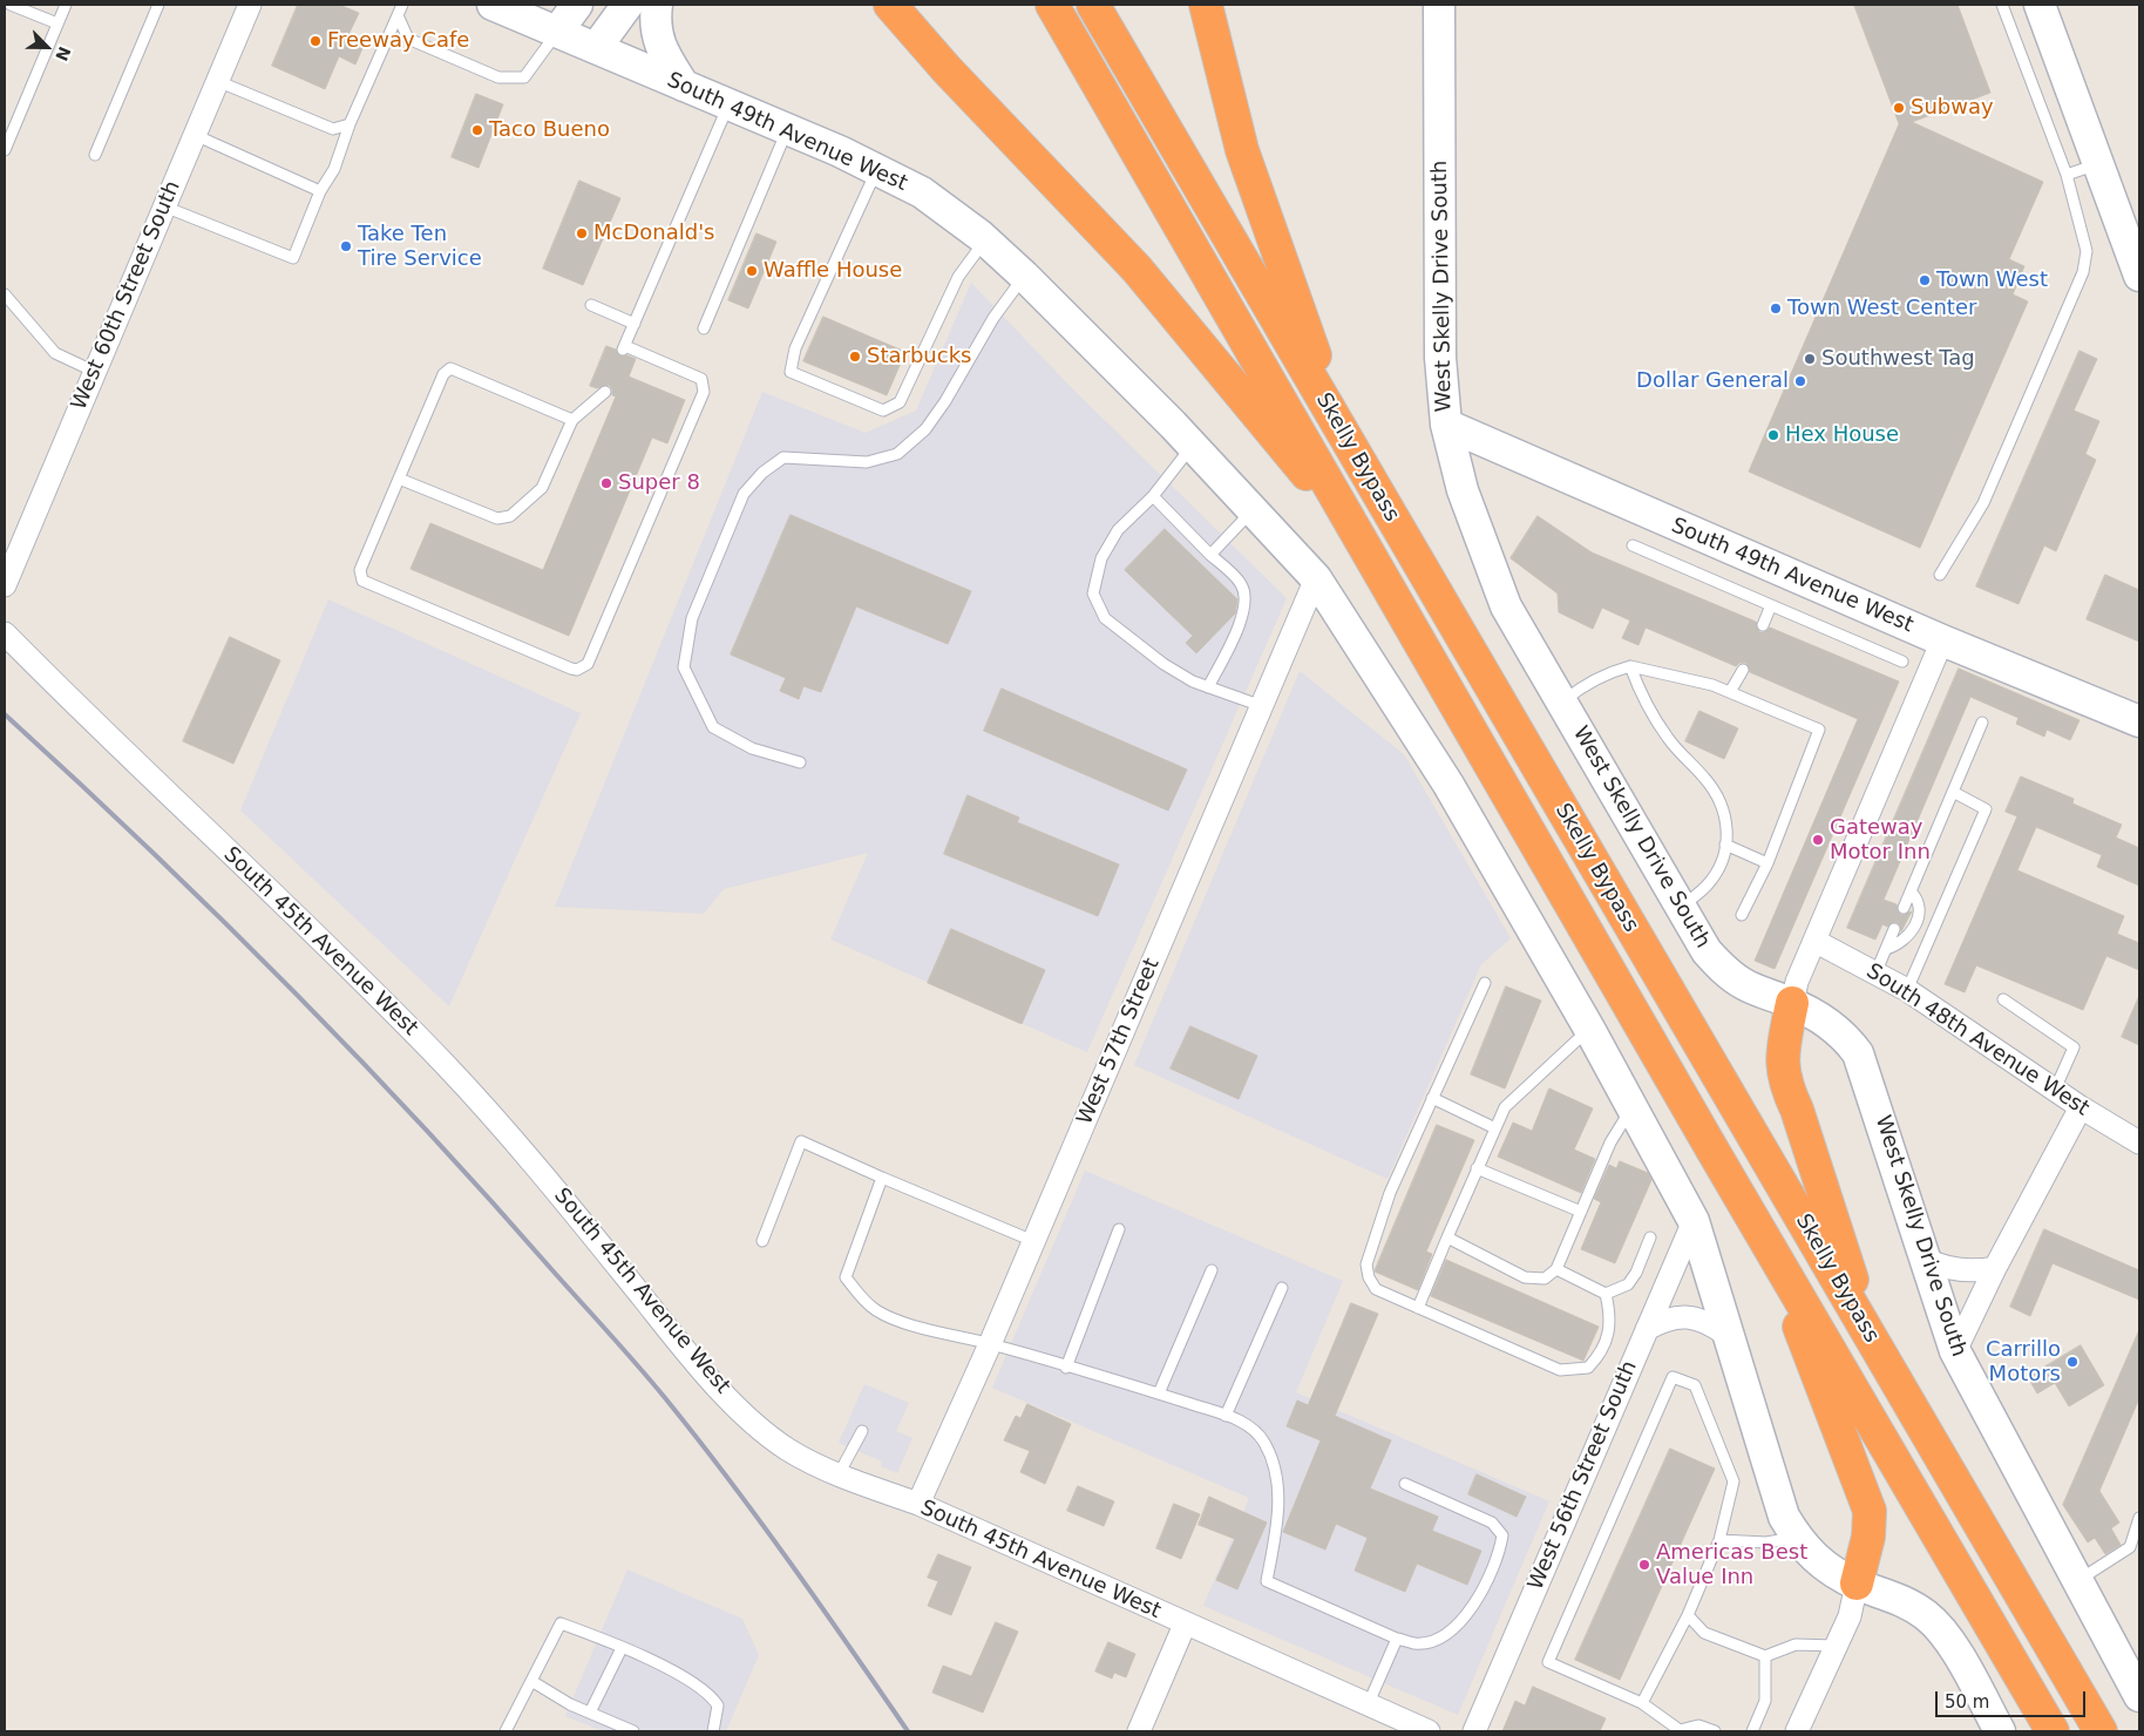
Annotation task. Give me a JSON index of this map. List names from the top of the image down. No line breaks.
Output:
{"streets":{"highway":["Skelly Bypass"],"street":["South 49th Avenue West","West Skelly Drive South","West 60th Street South","South 45th Avenue West","South 48th Avenue West","West 57th Street","West 56th Street South"]},"crossings":[["South 49th Avenue West","West Skelly Drive South"],["South 45th Avenue West","West 57th Street"]],"places":["Freeway Cafe","Subway","Taco Bueno","McDonald's","Take Ten Tire Service","Waffle House","Town West","Town West Center","Starbucks","Southwest Tag","Dollar General","Hex House","Super 8","Gateway Motor Inn","Carrillo Motors","Americas Best Value Inn"],"scale_bar":"50 m","north":"bottom right"}
